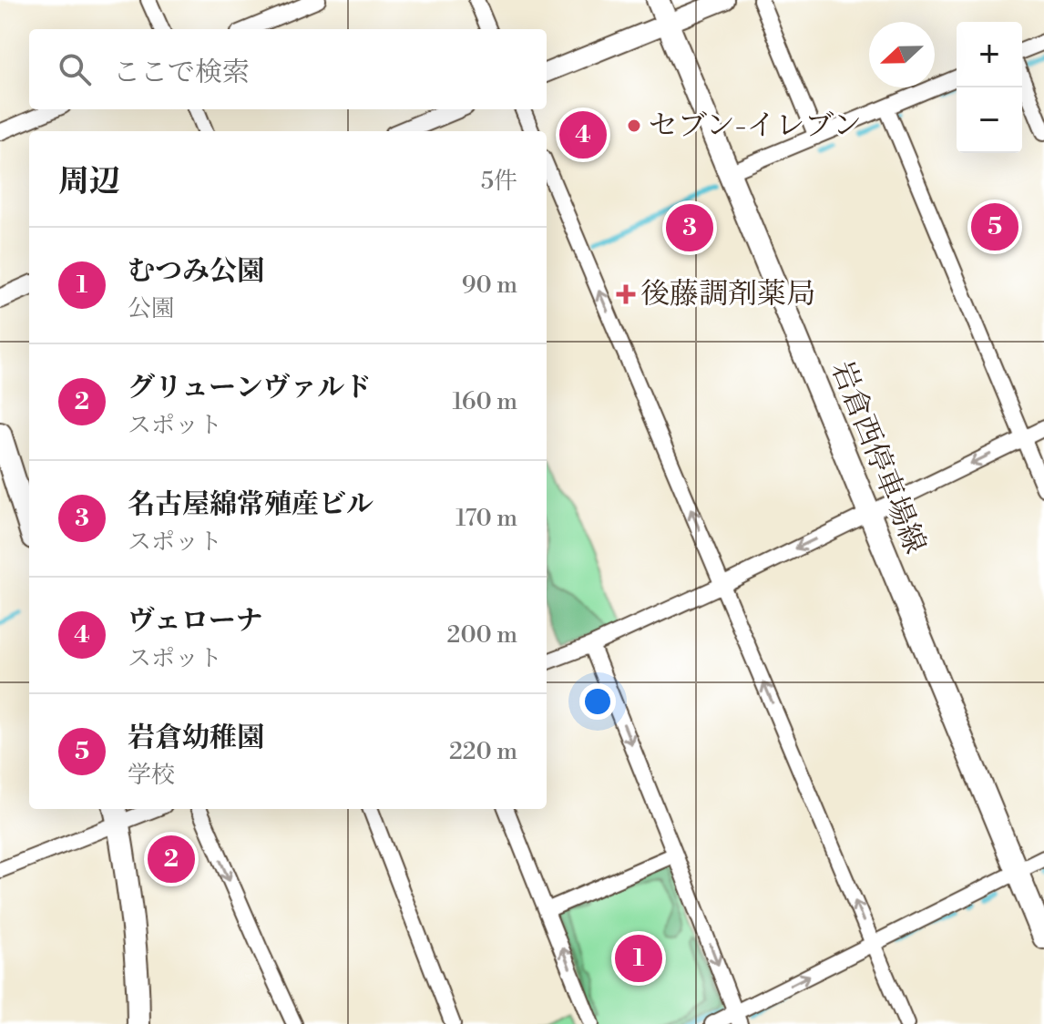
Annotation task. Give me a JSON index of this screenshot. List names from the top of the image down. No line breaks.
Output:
{"streets":{"main road":["岩倉西停車場線"]},"places":{"other":["セブン-イレブン"],"health":["後藤調剤薬局"]},"north":"left","page":{"map_buttons":["+","−"],"search":"ここで検索","pins":["4","5","3","2","1"],"heading":["周辺","5件"],"list":[{"mark":"1","name":"むつみ公園","note":"公園","value":"90 m"},{"mark":"2","name":"グリューンヴァルド","note":"スポット","value":"160 m"},{"mark":"3","name":"名古屋綿常殖産ビル","note":"スポット","value":"170 m"},{"mark":"4","name":"ヴェローナ","note":"スポット","value":"200 m"},{"mark":"5","name":"岩倉幼稚園","note":"学校","value":"220 m"}]}}
